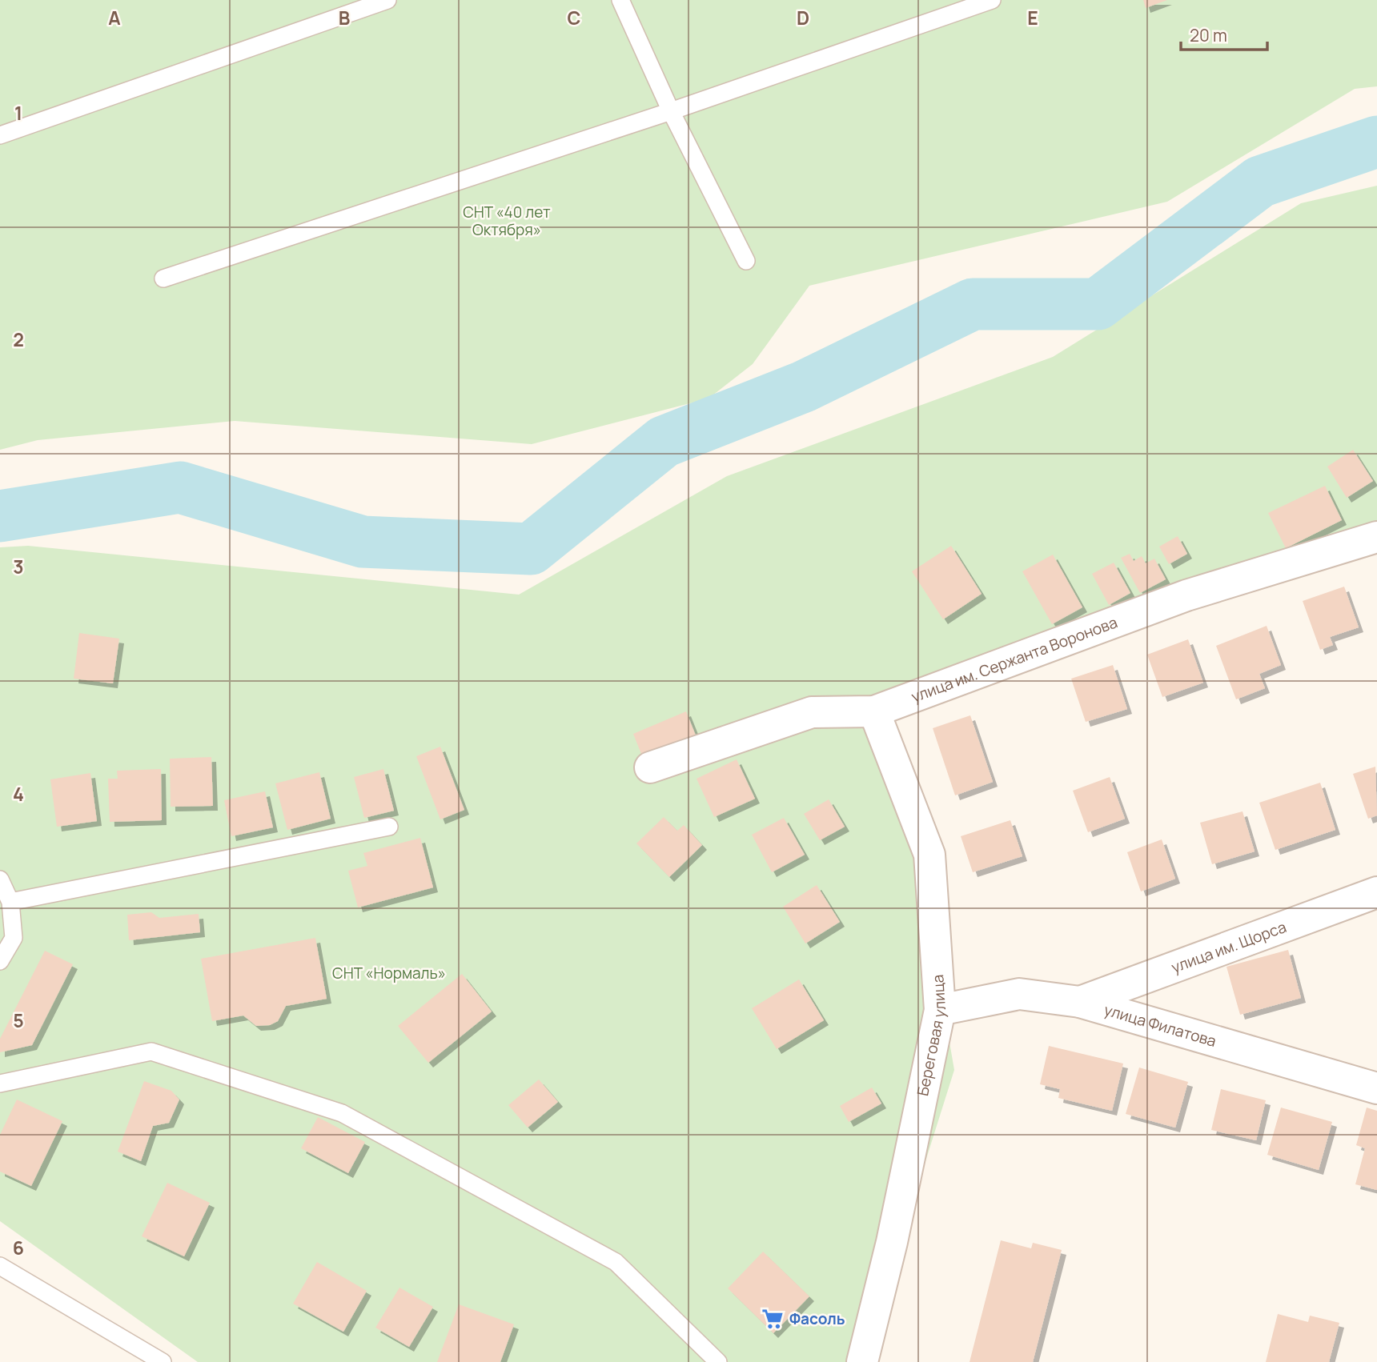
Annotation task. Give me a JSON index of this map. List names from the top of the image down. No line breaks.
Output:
{"streets":{"street":["улица им. Сержанта Воронова","улица им. Щорса","улица Филатова","Береговая улица"]},"crossings":[["улица им. Сержанта Воронова","Береговая улица"],["улица им. Щорса","улица Филатова"],["улица Филатова","Береговая улица"]],"parks":["СНТ «40 лет Октября»","СНТ «Нормаль»"],"places":{"supermarket":["Фасоль"]},"scale_bar":"20 m","grid":{"columns":["A","B","C","D","E"],"rows":["1","2","3","4","5","6"]}}
